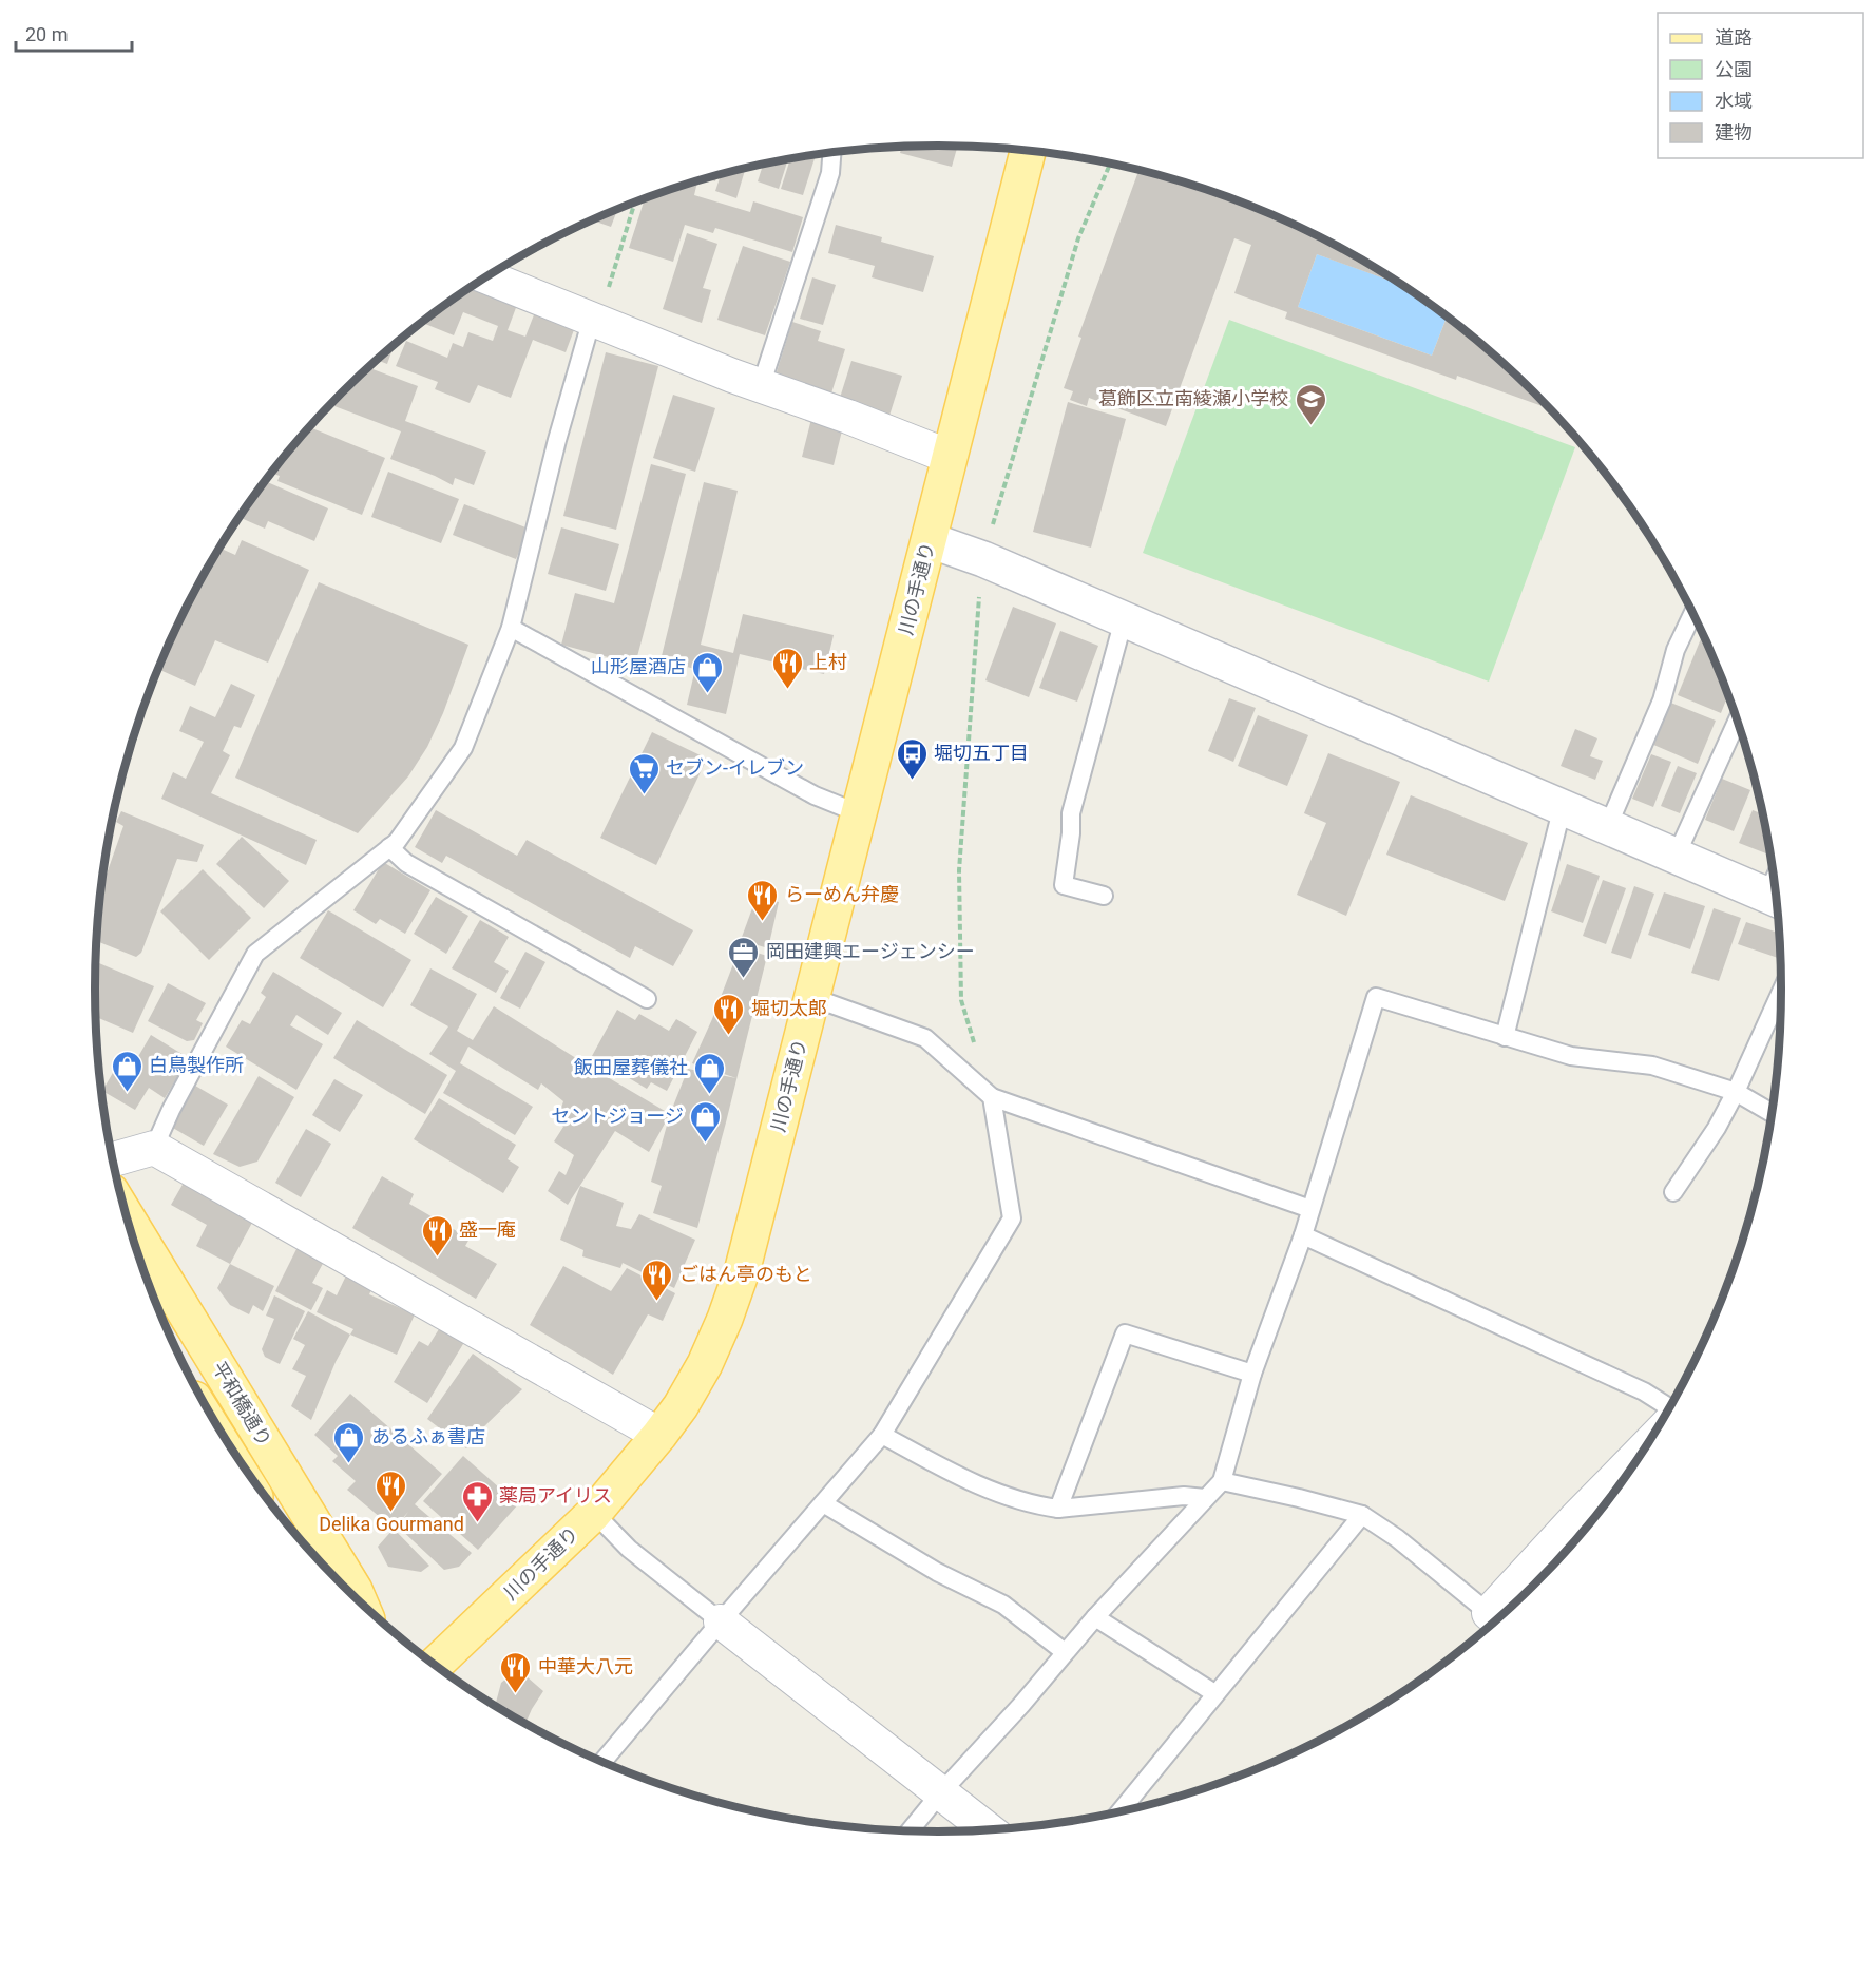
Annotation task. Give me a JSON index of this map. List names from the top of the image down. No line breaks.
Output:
{"streets":{"main road":["川の手通り","平和橋通り"]},"places":{"school or university":["葛飾区立南綾瀬小学校"],"restaurant":["上村","らーめん弁慶","堀切太郎","盛一庵","ごはん亭のもと","Delika Gourmand","中華大八元"],"shop":["山形屋酒店","白鳥製作所","飯田屋葬儀社","セントジョージ","あるふぁ書店"],"bus stop":["堀切五丁目"],"supermarket":["セブン-イレブン"],"office":["岡田建興エージェンシー"],"pharmacy":["薬局アイリス"]},"legend":["道路","公園","水域","建物"],"scale_bar":"20 m"}
